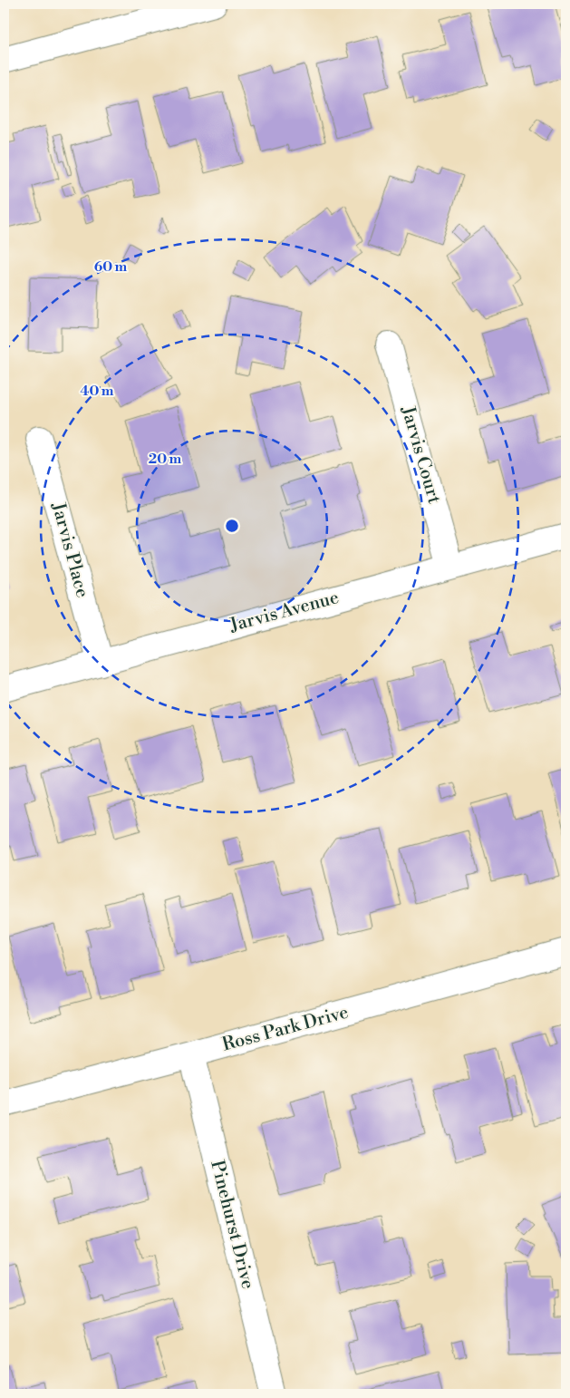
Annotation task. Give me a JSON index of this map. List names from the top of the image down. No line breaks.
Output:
{"streets":{"street":["Jarvis Court","Jarvis Place","Jarvis Avenue","Ross Park Drive","Pinehurst Drive"]},"crossings":[["Jarvis Court","Jarvis Avenue"],["Jarvis Place","Jarvis Avenue"],["Ross Park Drive","Pinehurst Drive"]],"rings":["60 m","40 m","20 m"]}
